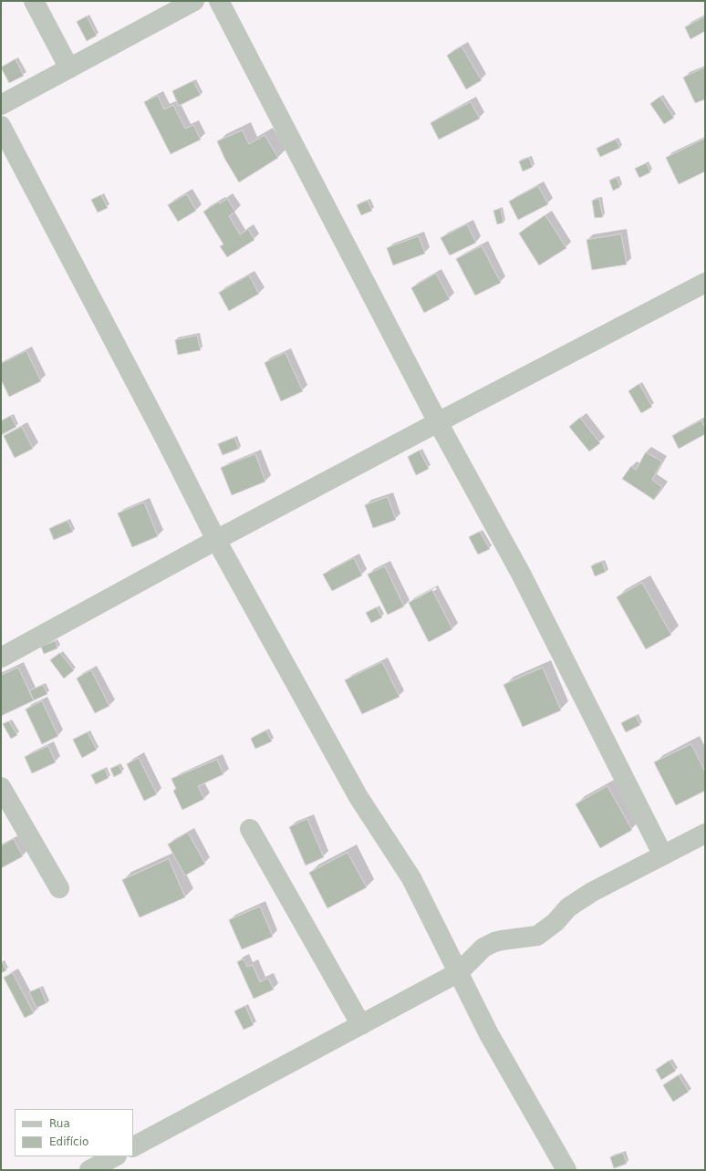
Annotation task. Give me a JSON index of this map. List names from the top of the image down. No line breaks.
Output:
{"legend":["Rua","Edifício"]}
